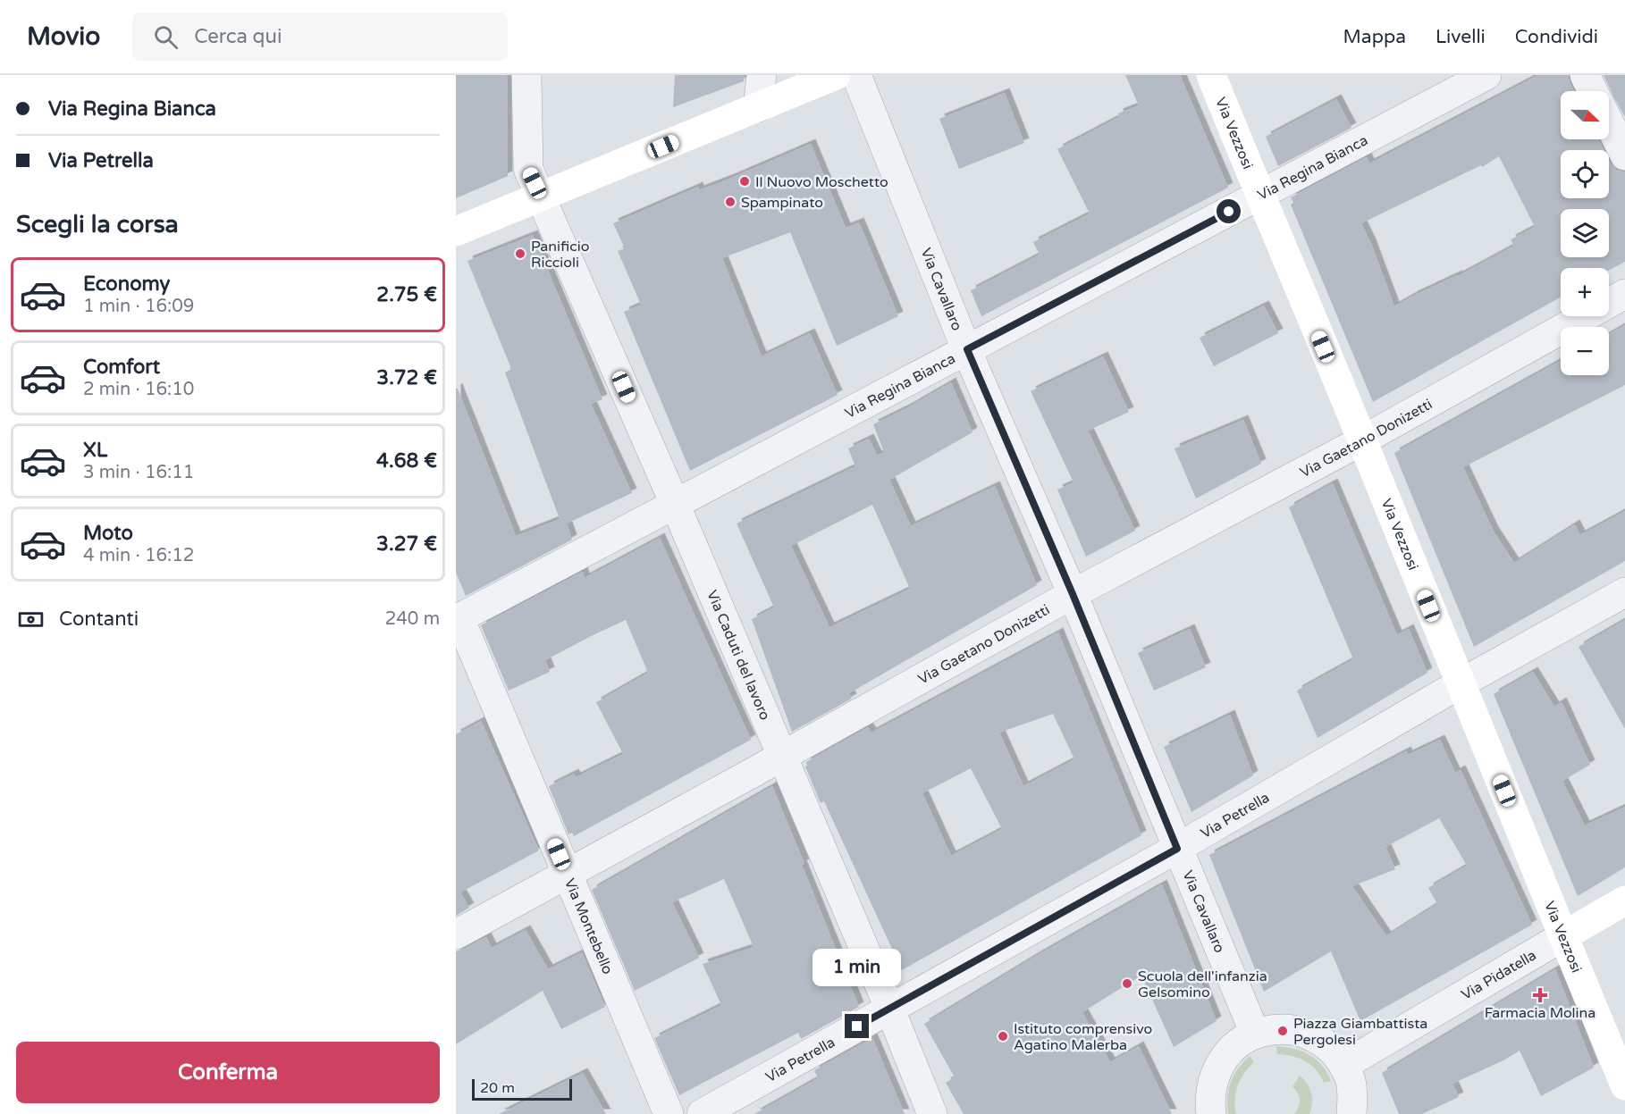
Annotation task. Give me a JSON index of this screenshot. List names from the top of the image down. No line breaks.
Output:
{"streets":{"street":["Via Vezzosi","Via Regina Bianca","Via Cavallaro","Via Gaetano Donizetti","Via Caduti del lavoro","Via Petrella","Via Montebello","Via Pidatella"]},"crossings":[["Via Vezzosi","Via Regina Bianca"],["Via Vezzosi","Via Gaetano Donizetti"],["Via Vezzosi","Via Petrella"],["Via Vezzosi","Via Pidatella"],["Via Regina Bianca","Via Cavallaro"],["Via Regina Bianca","Via Caduti del lavoro"],["Via Regina Bianca","Via Montebello"],["Via Cavallaro","Via Gaetano Donizetti"],["Via Cavallaro","Via Petrella"],["Via Gaetano Donizetti","Via Caduti del lavoro"],["Via Gaetano Donizetti","Via Montebello"],["Via Caduti del lavoro","Via Petrella"]],"places":{"other":["Il Nuovo Moschetto","Spampinato","Panificio Riccioli","Scuola dell'infanzia Gelsomino","Piazza Giambattista Pergolesi","Istituto comprensivo Agatino Malerba"],"health":["Farmacia Molina"]},"scale_bar":"20 m","north":"right","page":{"header":"Movio","search":"Cerca qui","nav":["Mappa","Livelli","Condividi"],"banner":["Via Regina Bianca","Via Petrella"],"map_buttons":["+","−"],"heading":"Scegli la corsa","list":[{"name":"Economy","note":"1 min · 16:09","value":"2.75 €"},{"name":"Comfort","note":"2 min · 16:10","value":"3.72 €"},{"name":"XL","note":"3 min · 16:11","value":"4.68 €"},{"name":"Moto","note":"4 min · 16:12","value":"3.27 €"}],"pay":["Contanti","240 m"],"bubble":"1 min","buttons":"Conferma","scale":"20 m"}}
